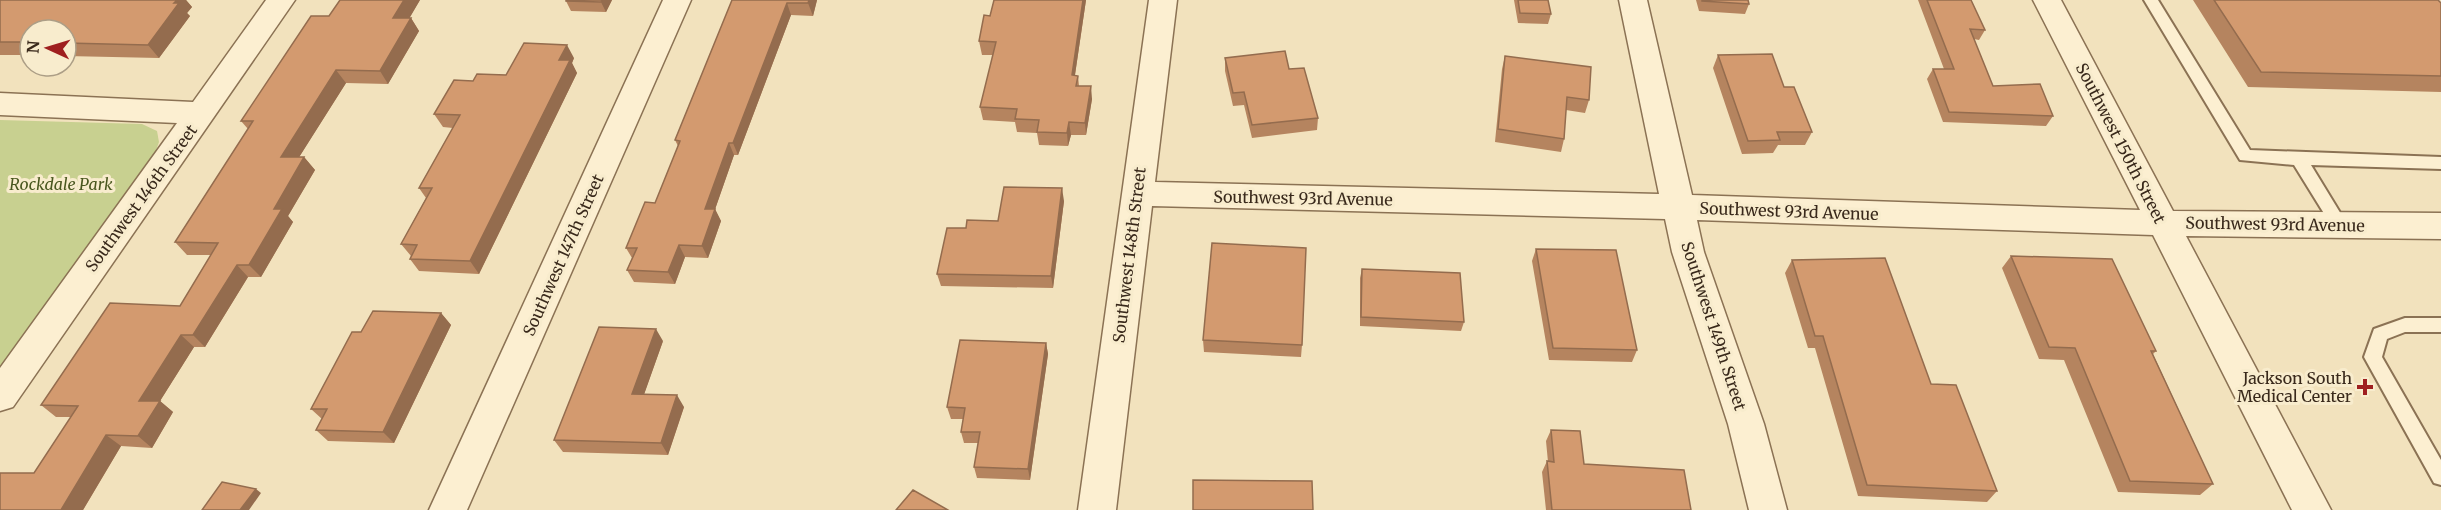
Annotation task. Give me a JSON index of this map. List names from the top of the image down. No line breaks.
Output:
{"streets":{"street":["Southwest 150th Street","Southwest 146th Street","Southwest 93rd Avenue","Southwest 147th Street","Southwest 148th Street","Southwest 149th Street"]},"crossings":[["Southwest 150th Street","Southwest 93rd Avenue"],["Southwest 93rd Avenue","Southwest 148th Street"],["Southwest 93rd Avenue","Southwest 149th Street"]],"parks":["Rockdale Park"],"places":{"health":["Jackson South Medical Center"]},"north":"left"}
